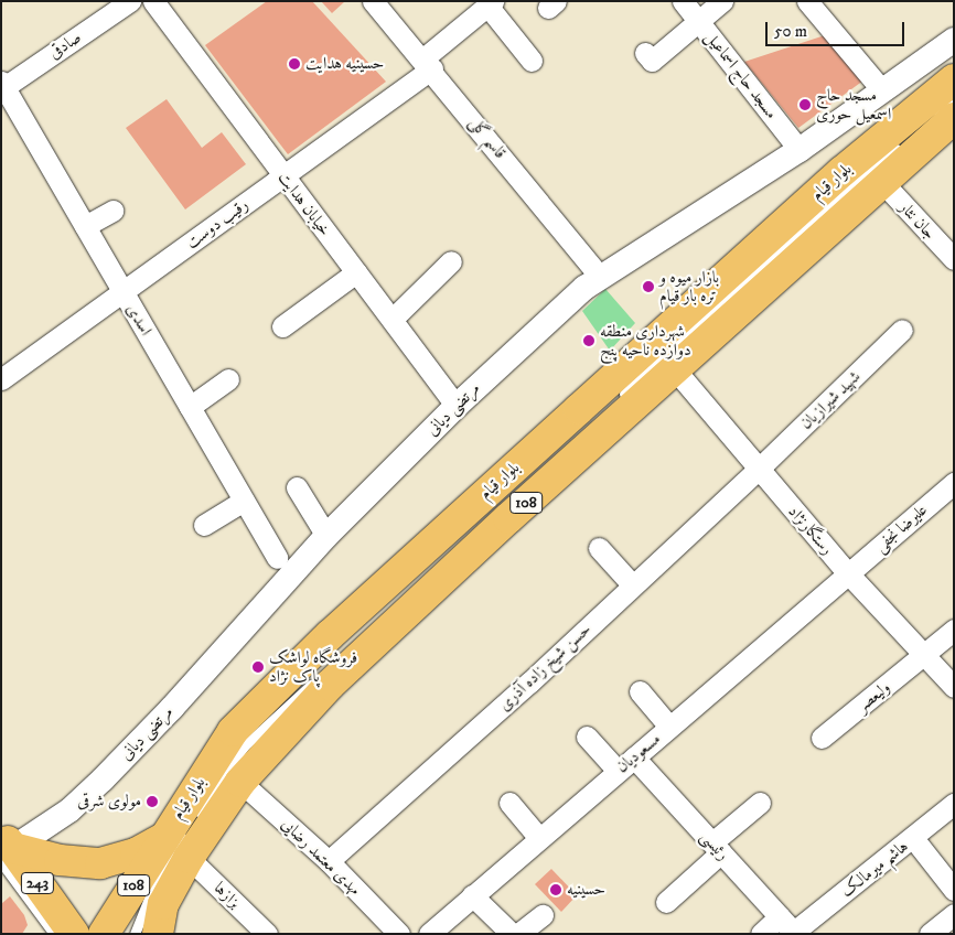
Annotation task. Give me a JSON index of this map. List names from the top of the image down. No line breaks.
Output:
{"streets":{"main road":["بلوار قیام","108","243"],"street":["صادقی","مسجد حاج اسماعیل","قاسم گلی","خیابان‌ هدایت","جان نثار","رقیب دوست","اسدی","شهید شیرازیان","مرتضی دیانی","علیرضا نجفی","رستگارنژاد","حسن شیخ زاده آذری","ولیعصر","مسعودیان","رئیسی","مهدی معتمد رضایی","هاشم میرمالک","بزازها"]},"crossings":[["صادقی","اسدی"],["مسجد حاج اسماعیل","مرتضی دیانی"],["قاسم گلی","رقیب دوست"],["قاسم گلی","مرتضی دیانی"],["بلوار قیام","جان نثار"],["بلوار قیام","رستگارنژاد"],["بلوار قیام","مهدی معتمد رضایی"],["بلوار قیام","بزازها"],["خیابان‌ هدایت","رقیب دوست"],["خیابان‌ هدایت","مرتضی دیانی"],["رقیب دوست","اسدی"],["شهید شیرازیان","رستگارنژاد"],["شهید شیرازیان","حسن شیخ زاده آذری"],["مرتضی دیانی","243"],["علیرضا نجفی","رستگارنژاد"],["علیرضا نجفی","مسعودیان"],["رستگارنژاد","حسن شیخ زاده آذری"],["رستگارنژاد","ولیعصر"],["رستگارنژاد","مسعودیان"],["حسن شیخ زاده آذری","مهدی معتمد رضایی"],["مسعودیان","رئیسی"],["رئیسی","هاشم میرمالک"]],"places":["حسینیه هدایت","مسجد حاج اسمعیل حوری","بازار میوه و تره بار قیام","شهرداری منطقه دوازده ناحیه پنج","فروشگاه لواشک پاک نژاد","مولوی شرقی","حسینیه"],"scale_bar":"50 m"}
